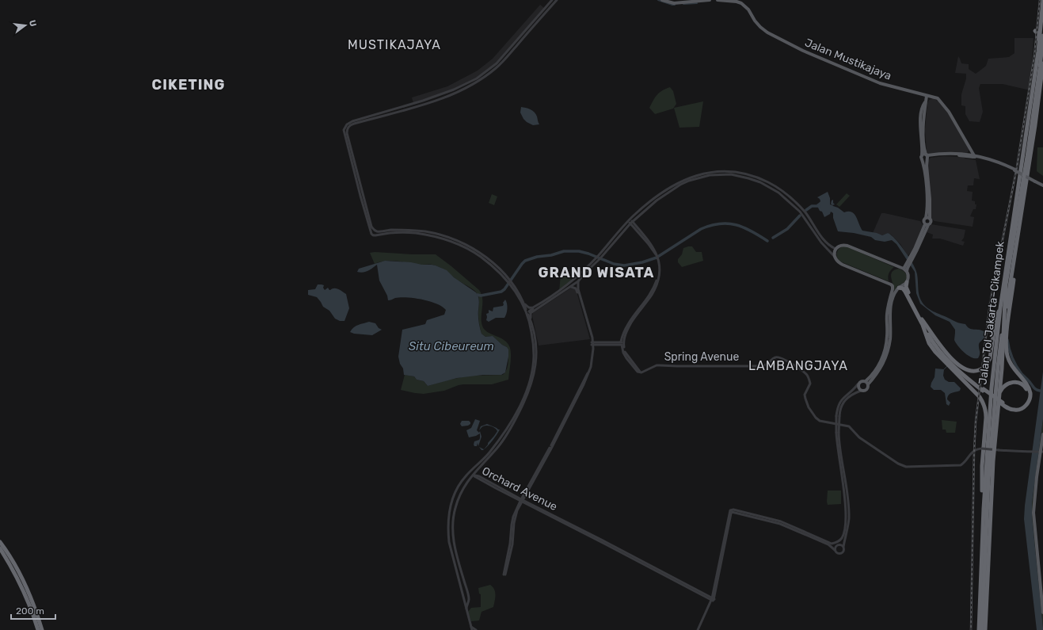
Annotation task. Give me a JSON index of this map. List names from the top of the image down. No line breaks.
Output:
{"streets":{"highway":["Jalan Tol Jakarta–Cikampek"],"main road":["Jalan Mustikajaya"],"street":["Spring Avenue","Orchard Avenue"]},"districts":["MUSTIKAJAYA","CIKETING","GRAND WISATA","LAMBANGJAYA"],"water":["Situ Cibeureum"],"scale_bar":"200 m","north":"right"}
